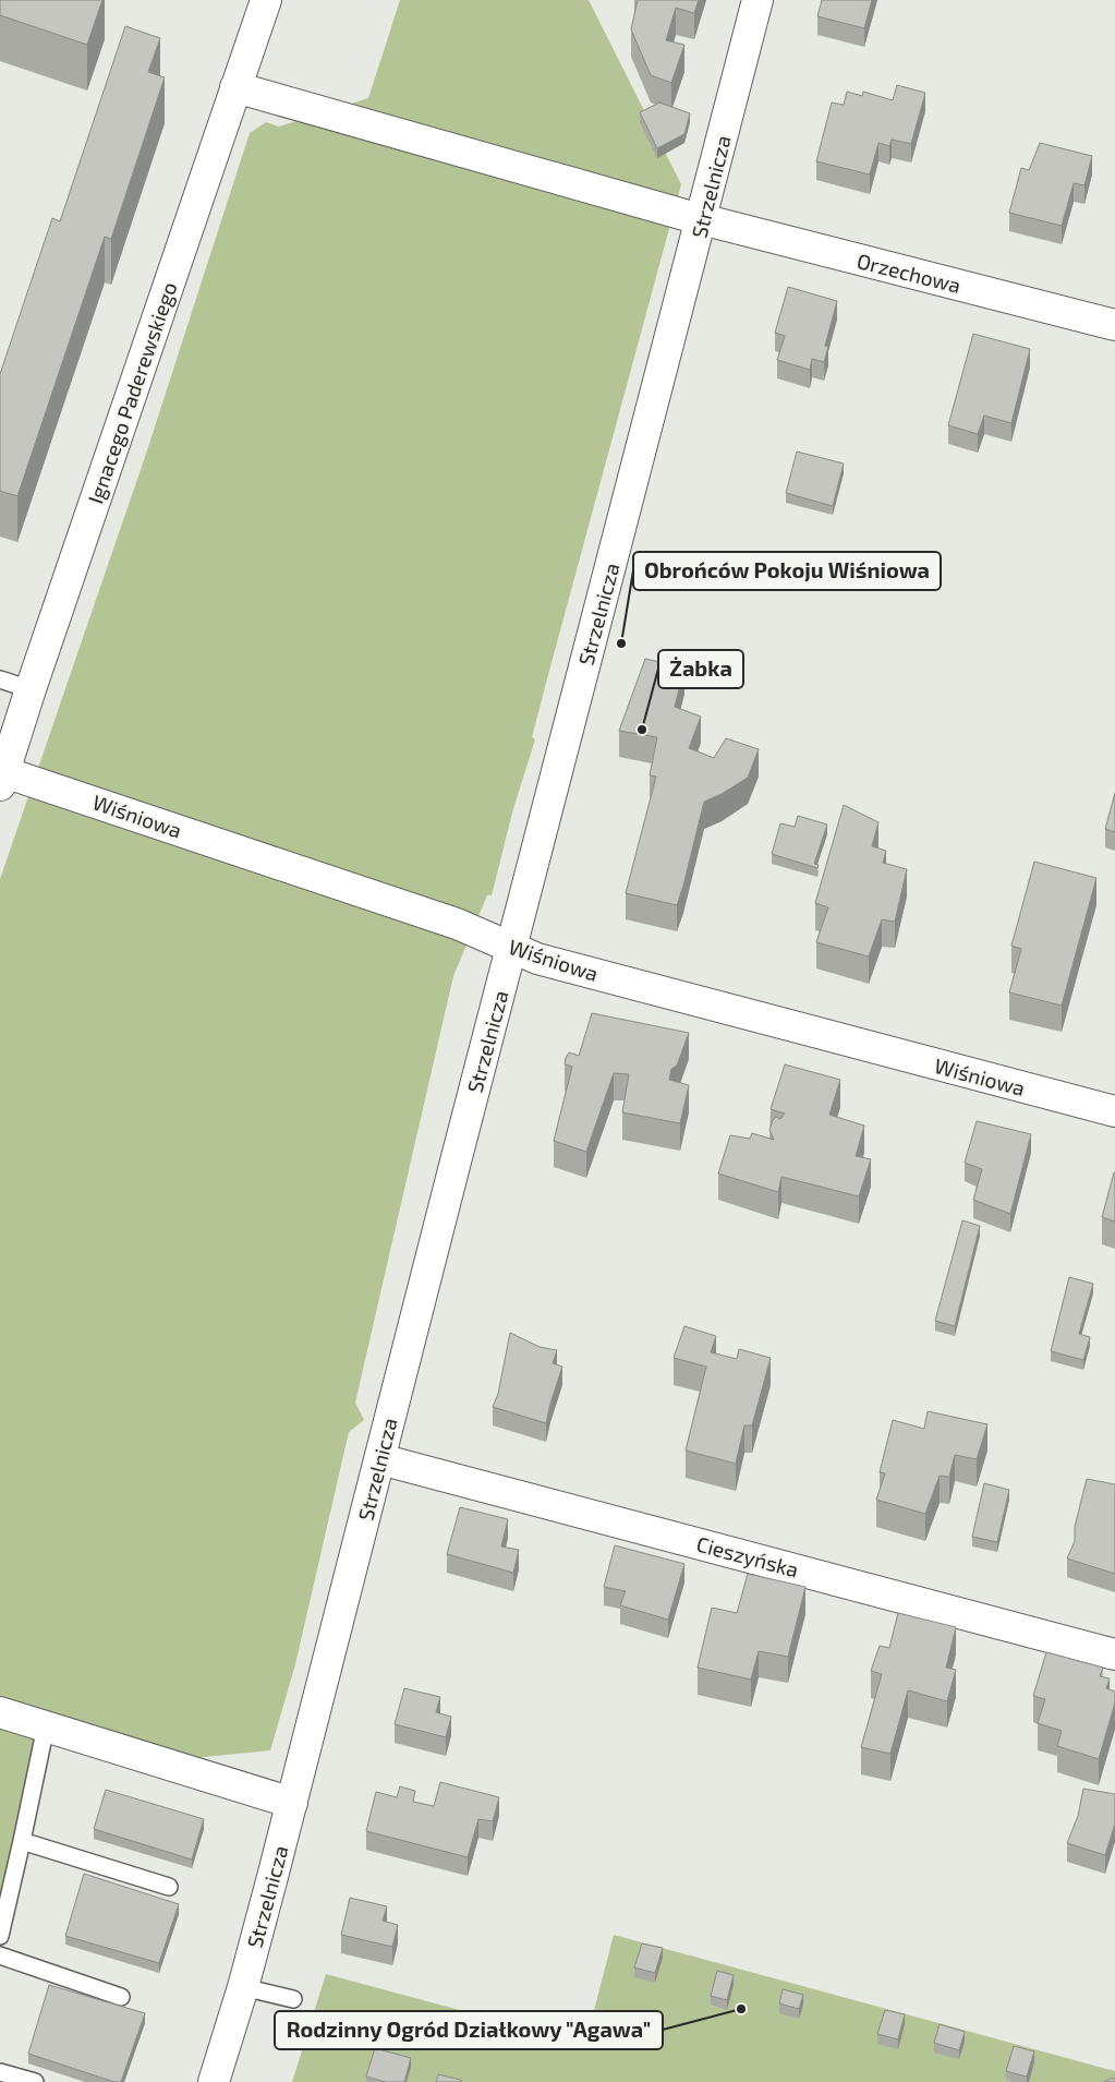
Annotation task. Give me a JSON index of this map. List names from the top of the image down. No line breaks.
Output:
{"streets":{"street":["Strzelnicza","Orzechowa","Ignacego Paderewskiego","Wiśniowa","Cieszyńska"]},"crossings":[["Strzelnicza","Orzechowa"],["Strzelnicza","Wiśniowa"],["Strzelnicza","Cieszyńska"],["Orzechowa","Ignacego Paderewskiego"],["Ignacego Paderewskiego","Wiśniowa"]],"places":["Obrońców Pokoju Wiśniowa","Żabka","Rodzinny Ogród Działkowy \"Agawa\""]}
